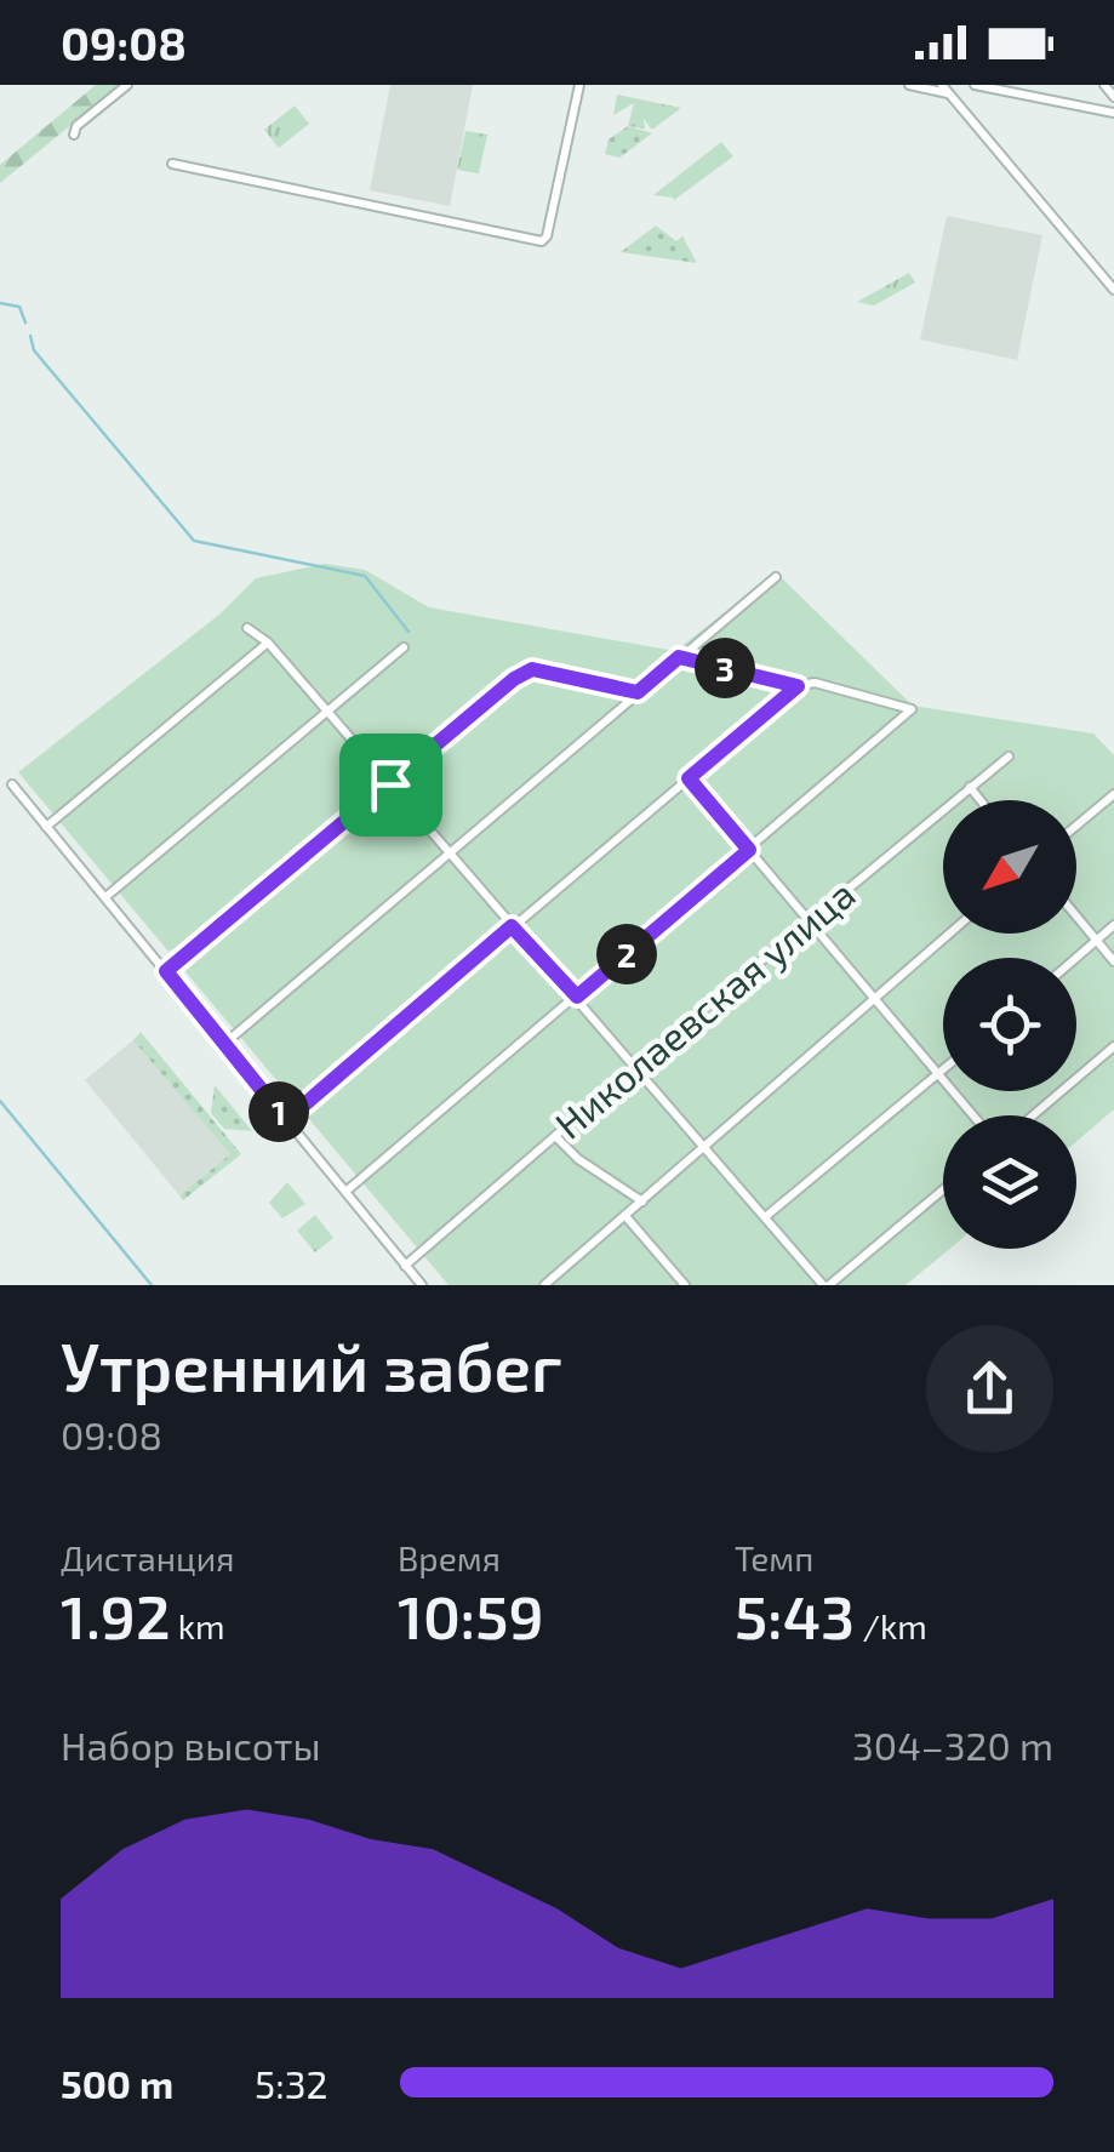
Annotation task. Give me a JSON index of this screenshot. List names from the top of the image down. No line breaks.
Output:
{"streets":{"street":["Николаевская улица"]},"north":"bottom left","page":{"status":"09:08","pins":["3","2","1"],"heading":["Утренний забег","09:08"],"stats":[["Дистанция","1.92 km"],["Время","10:59"],["Темп","5:43 /km"]],"chart":["Набор высоты","304–320 m"],"list":[{"name":"500 m","note":"5:32"}]}}
